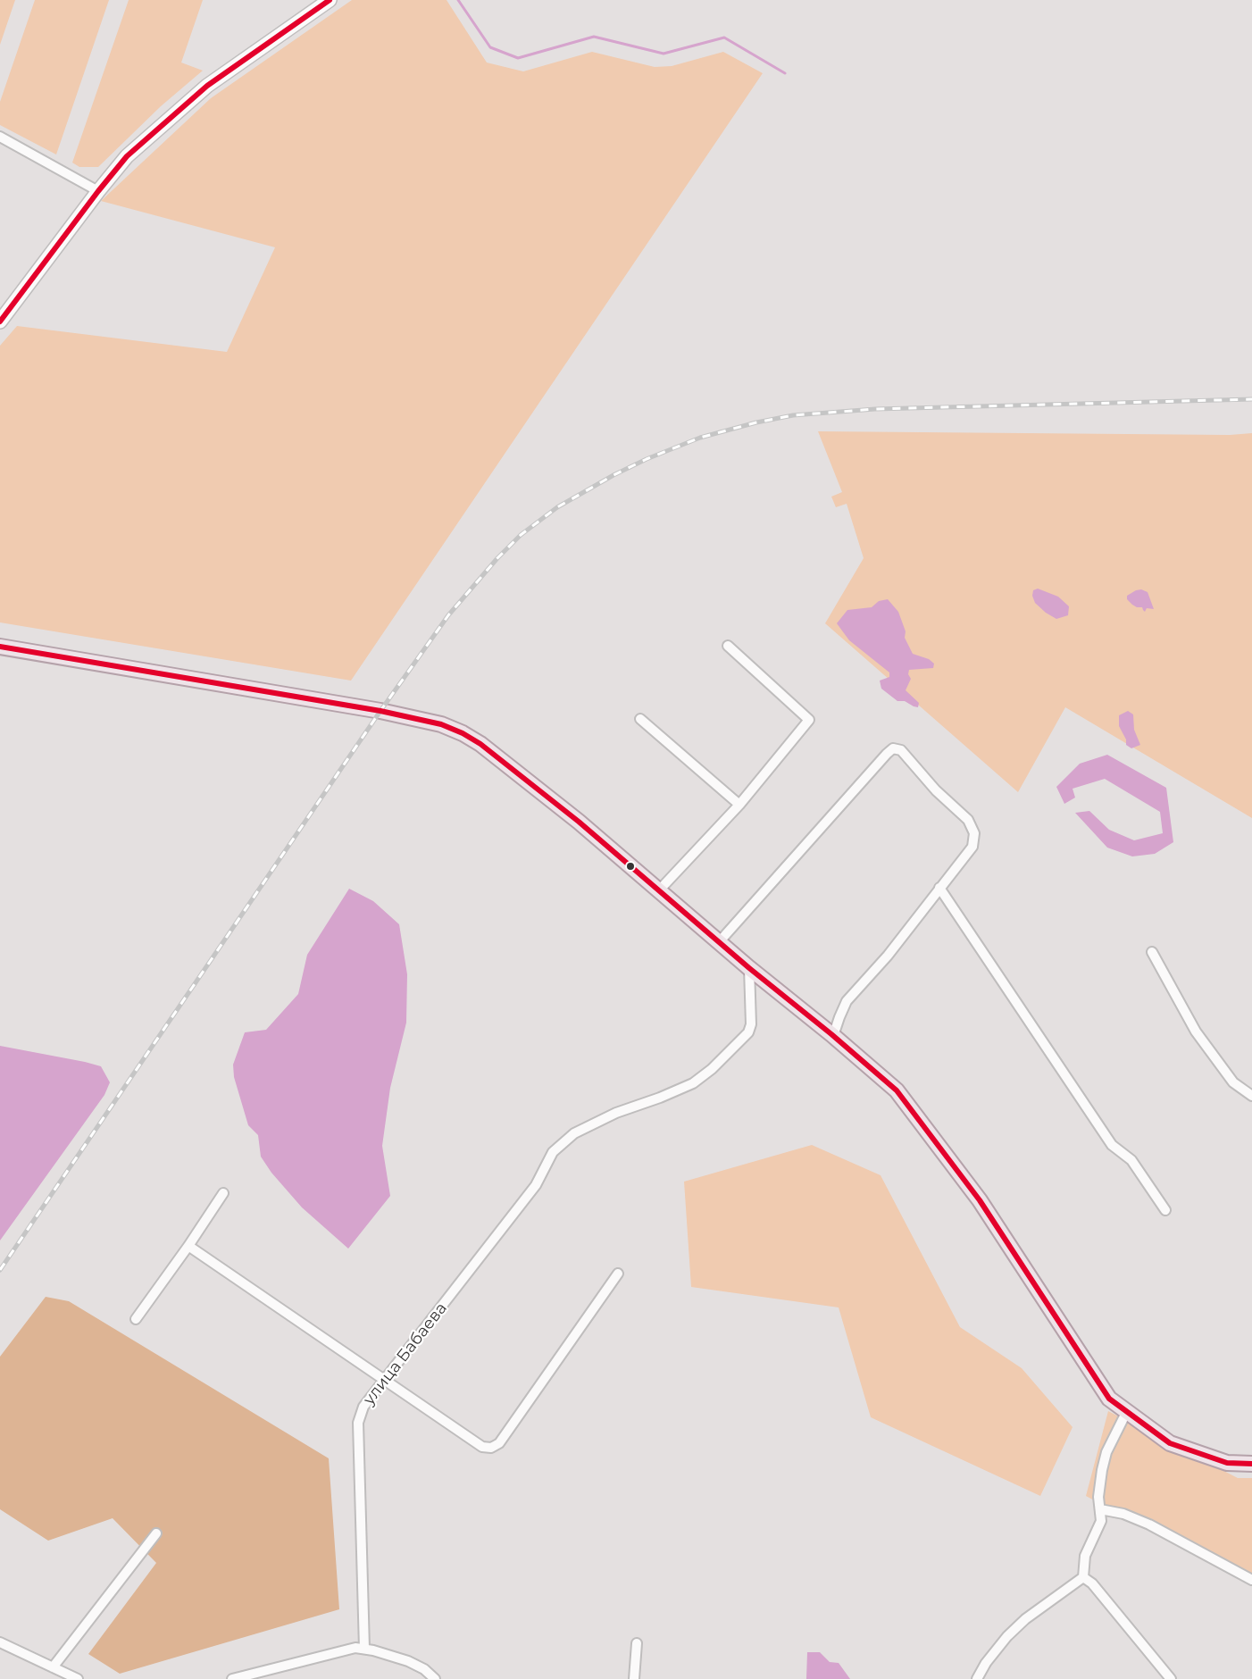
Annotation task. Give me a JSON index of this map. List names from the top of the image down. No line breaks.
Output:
{"streets":{"street":["улица Бабаева"]}}
